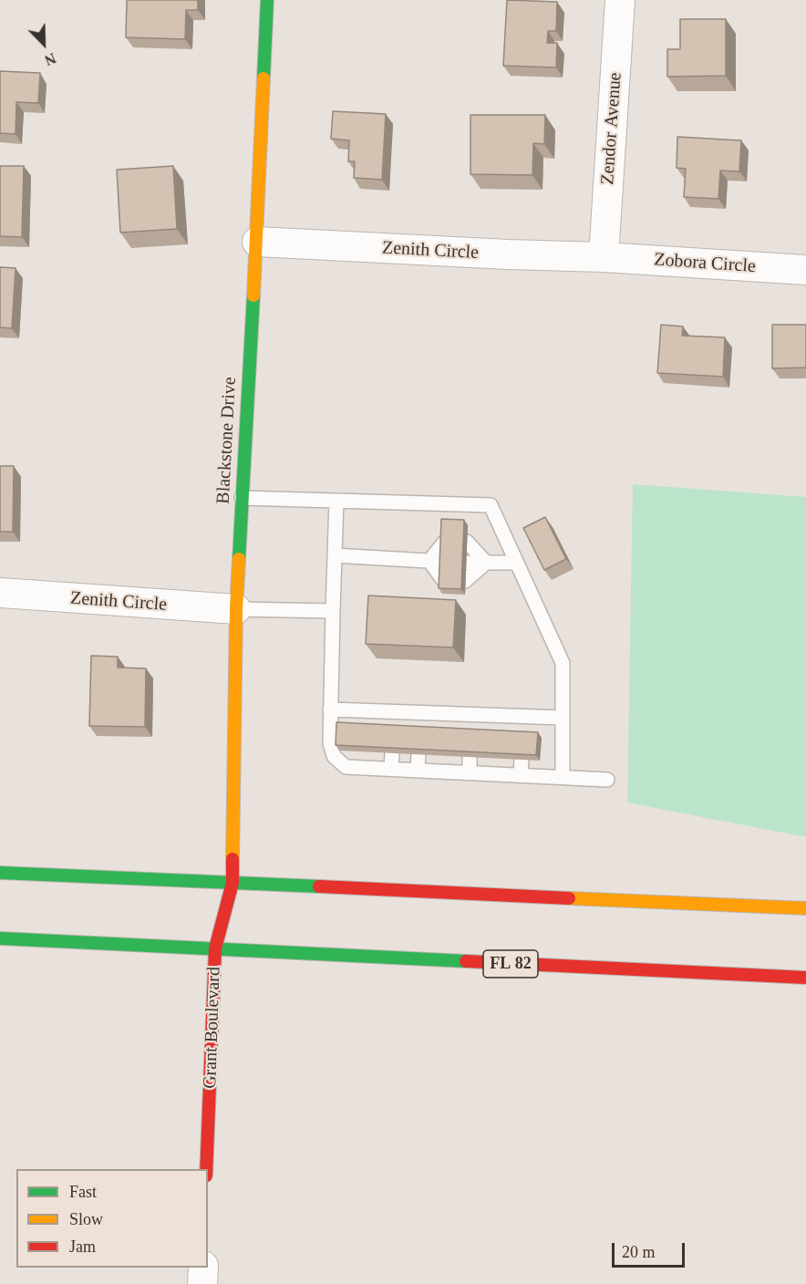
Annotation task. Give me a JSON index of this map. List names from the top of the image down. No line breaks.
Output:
{"streets":{"main road":["Blackstone Drive","FL 82","Grant Boulevard"],"street":["Zendor Avenue","Zenith Circle","Zobora Circle"]},"crossings":[["Zendor Avenue","Zenith Circle"],["Zendor Avenue","Zobora Circle"],["Zenith Circle","Zobora Circle"],["Zenith Circle","Blackstone Drive"],["Blackstone Drive","Grant Boulevard"],["FL 82","Grant Boulevard"]],"legend":["Fast","Slow","Jam"],"scale_bar":"20 m","north":"bottom right"}
